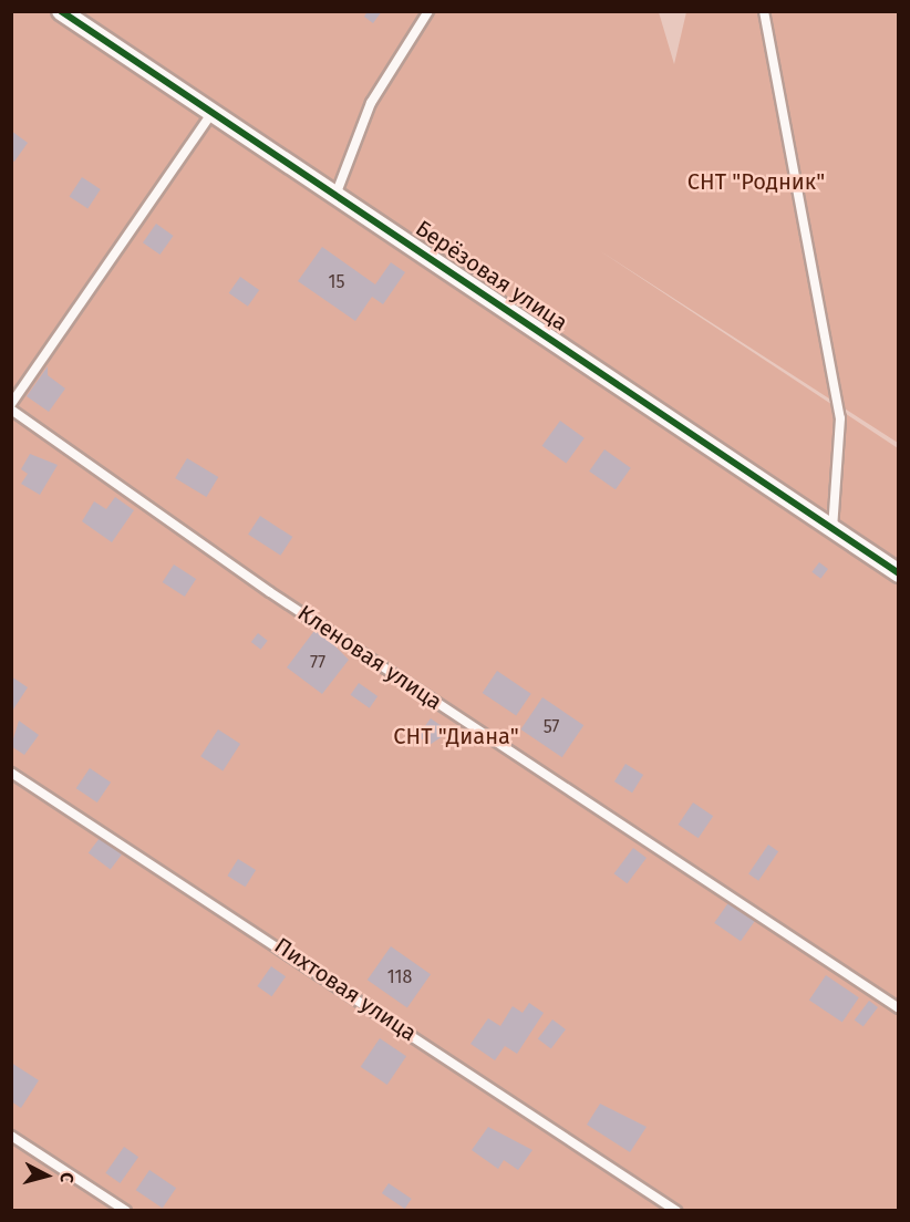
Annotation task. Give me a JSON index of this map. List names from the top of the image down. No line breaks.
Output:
{"streets":{"street":["Берёзовая улица"],"lane":["Кленовая улица","Пихтовая улица"]},"parks":["СНТ \"Родник\"","СНТ \"Диана\""],"house_numbers":["15","77","57","118"],"north":"right"}
